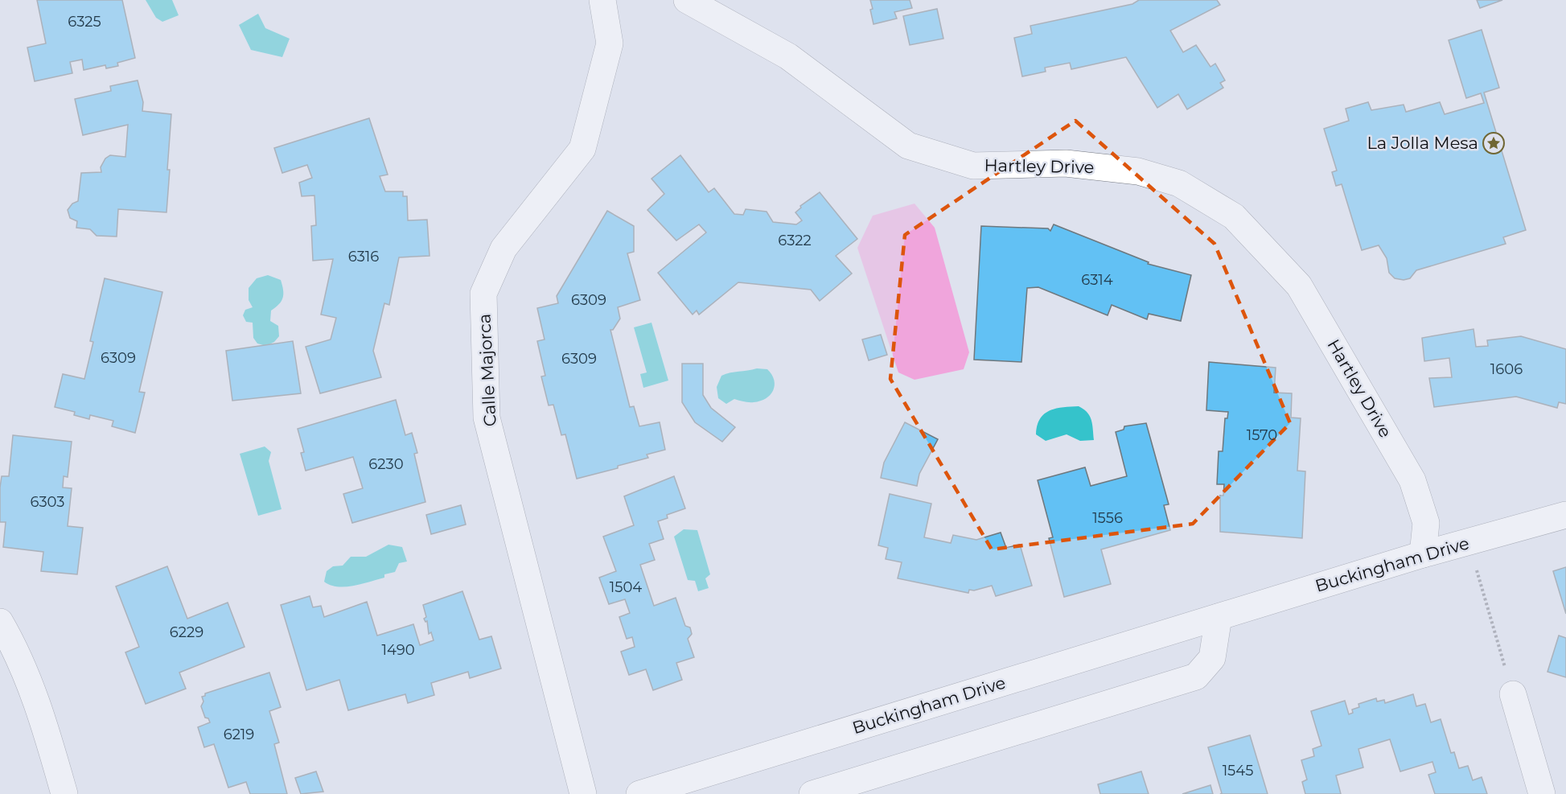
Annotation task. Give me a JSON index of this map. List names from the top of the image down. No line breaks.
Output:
{"streets":{"street":["Hartley Drive","Calle Majorca","Buckingham Drive"]},"crossings":[["Hartley Drive","Buckingham Drive"]],"places":{"place":["La Jolla Mesa"]},"house_numbers":["6325","6322","6316","6314","6309","6309","6309","1606","1570","6230","6303","1556","1504","6229","1490","6219","1545"]}
